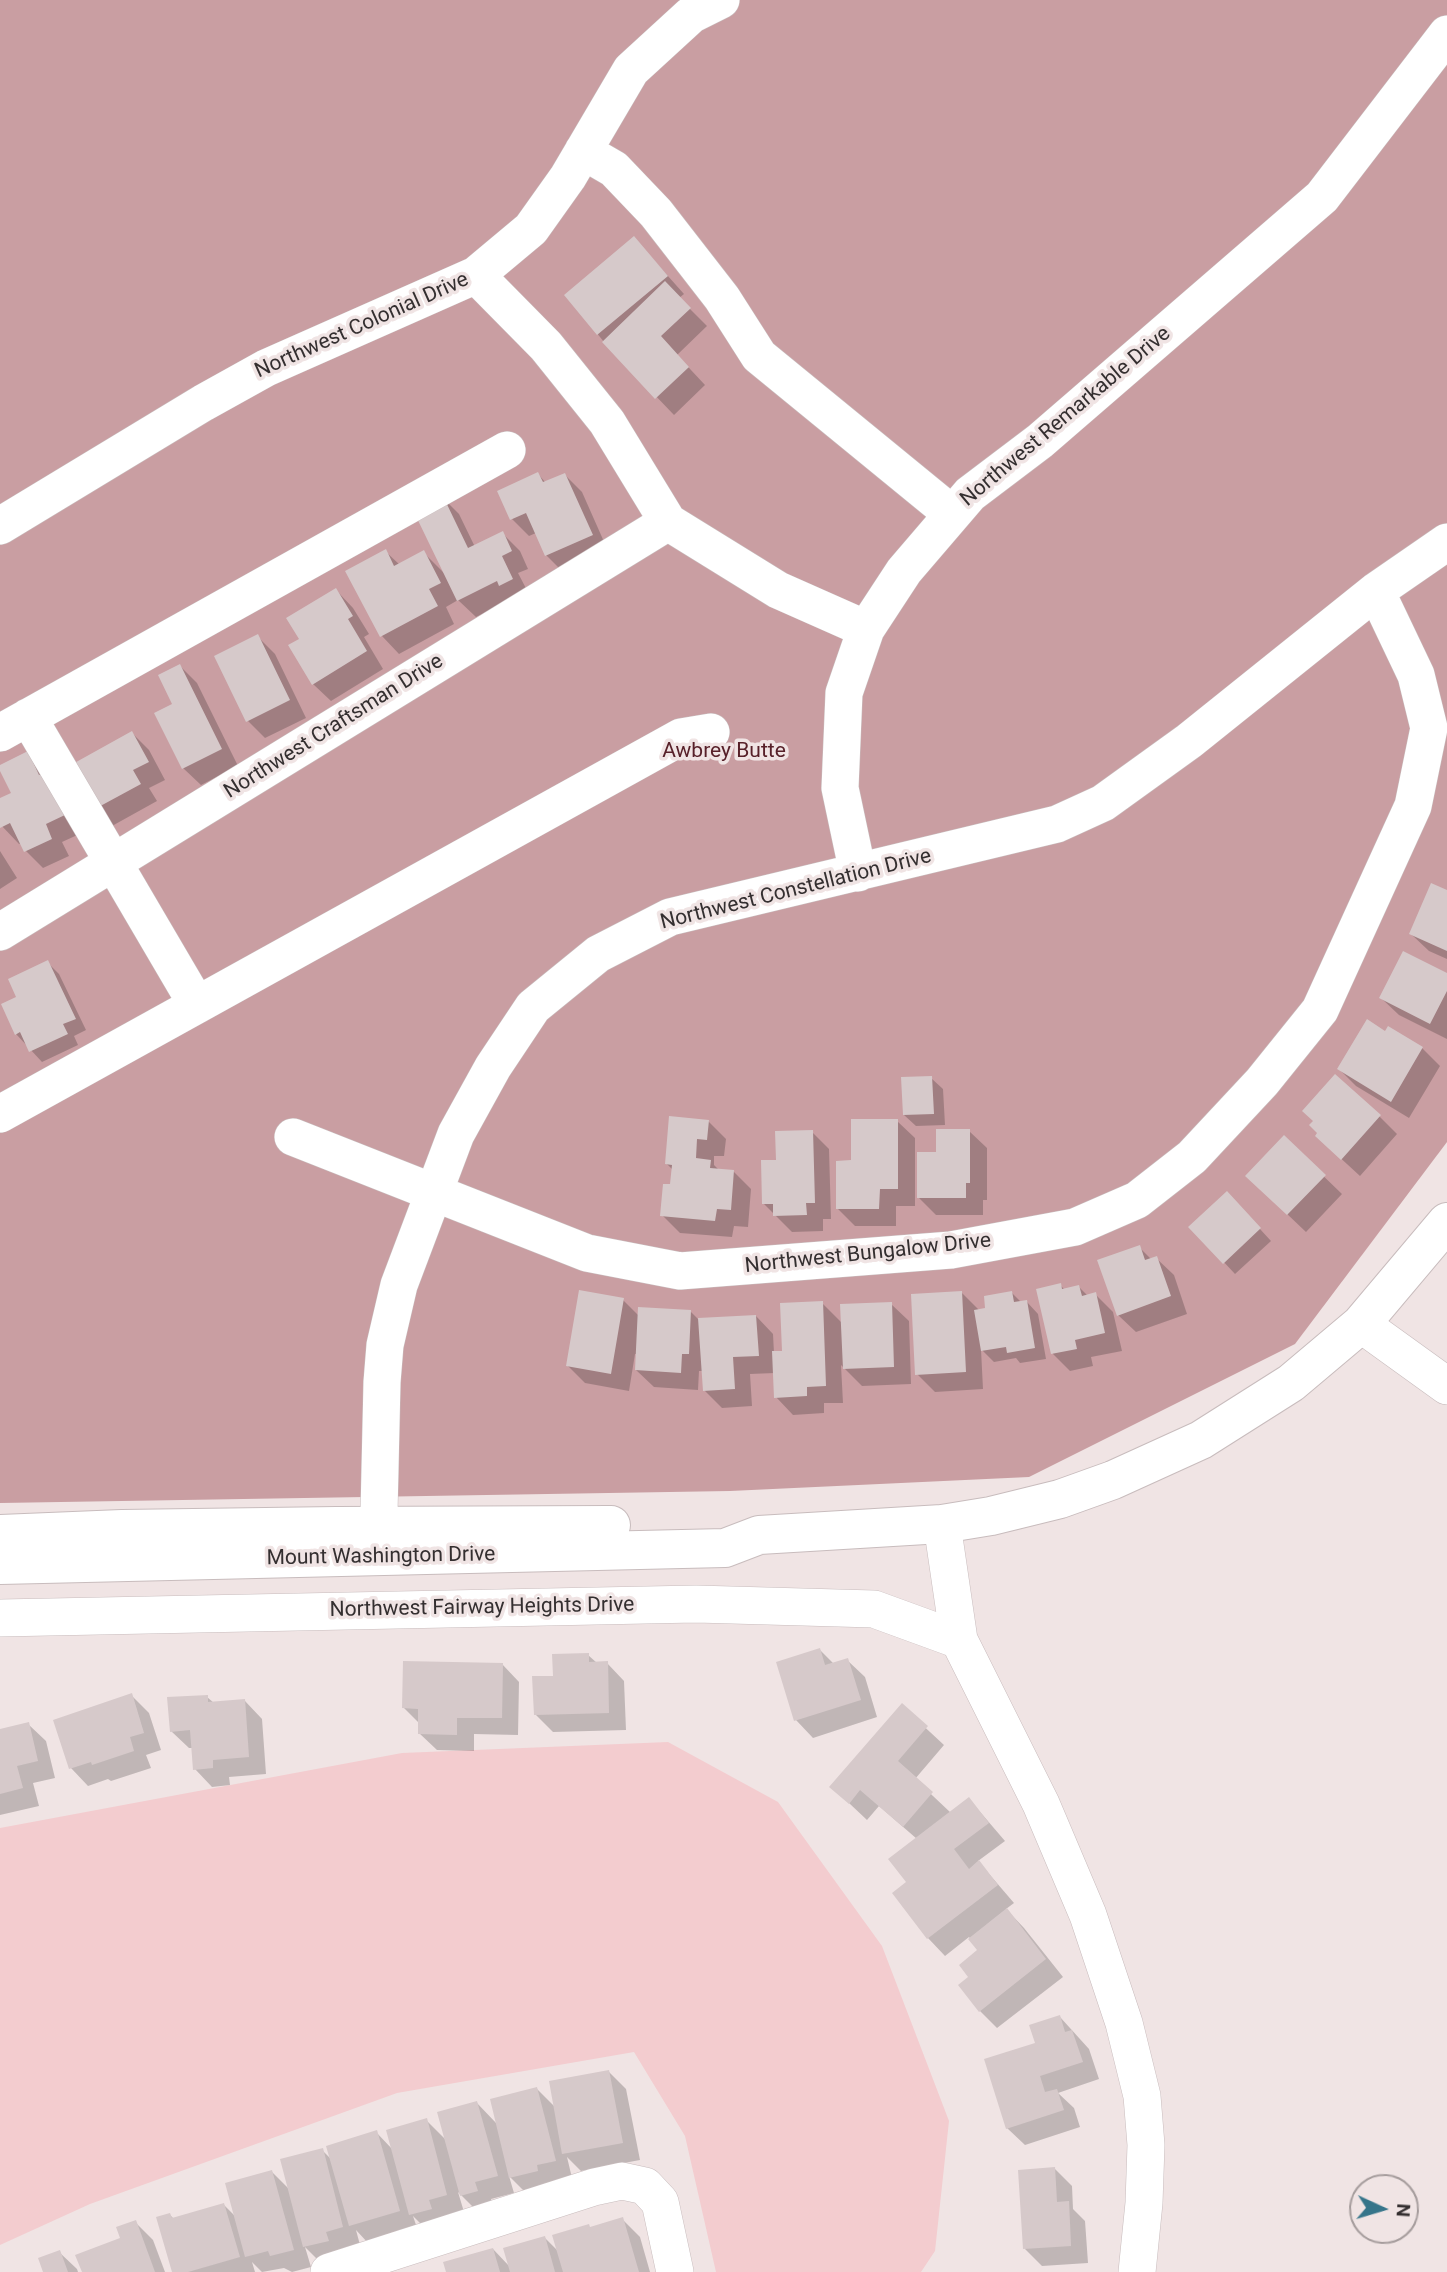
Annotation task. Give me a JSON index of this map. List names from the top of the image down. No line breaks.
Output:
{"streets":{"main road":["Mount Washington Drive"],"street":["Northwest Colonial Drive","Northwest Remarkable Drive","Northwest Craftsman Drive","Northwest Constellation Drive","Northwest Bungalow Drive","Northwest Fairway Heights Drive"]},"crossings":[["Northwest Remarkable Drive","Northwest Constellation Drive"],["Northwest Constellation Drive","Northwest Bungalow Drive"],["Northwest Constellation Drive","Mount Washington Drive"]],"parks":["Awbrey Butte"],"north":"right"}
